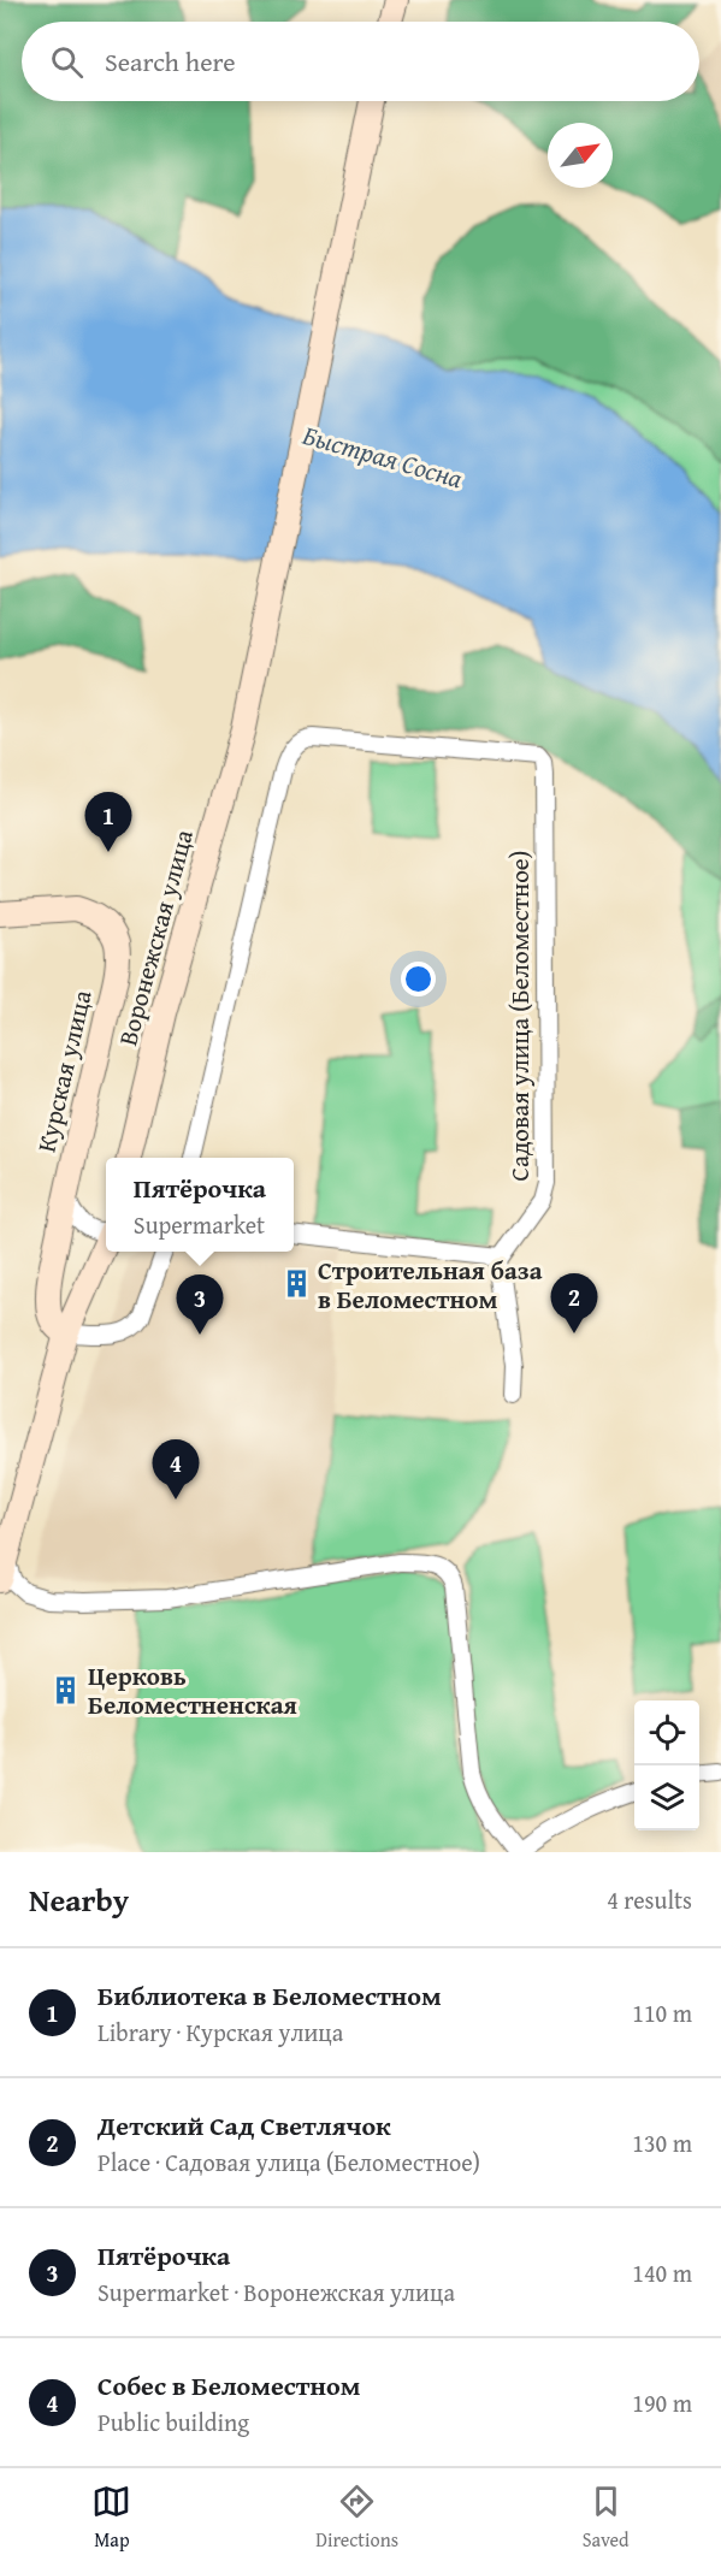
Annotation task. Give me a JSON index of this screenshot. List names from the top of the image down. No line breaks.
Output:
{"streets":{"street":["Воронежская улица","Садовая улица (Беломестное)","Курская улица"]},"water":["Быстрая Сосна"],"places":{"building":["Строительная база в Беломестном","Церковь Беломестненская"]},"north":"top right","page":{"search":"Search here","pins":["1","2","3","4"],"popup":["Пятёрочка","Supermarket"],"heading":["Nearby","4 results"],"list":[{"mark":"1","name":"Библиотека в Беломестном","note":"Library · Курская улица","value":"110 m"},{"mark":"2","name":"Детский Сад Светлячок","note":"Place · Садовая улица (Беломестное)","value":"130 m"},{"mark":"3","name":"Пятёрочка","note":"Supermarket · Воронежская улица","value":"140 m"},{"mark":"4","name":"Собес в Беломестном","note":"Public building","value":"190 m"}],"nav":["Map","Directions","Saved"]}}
